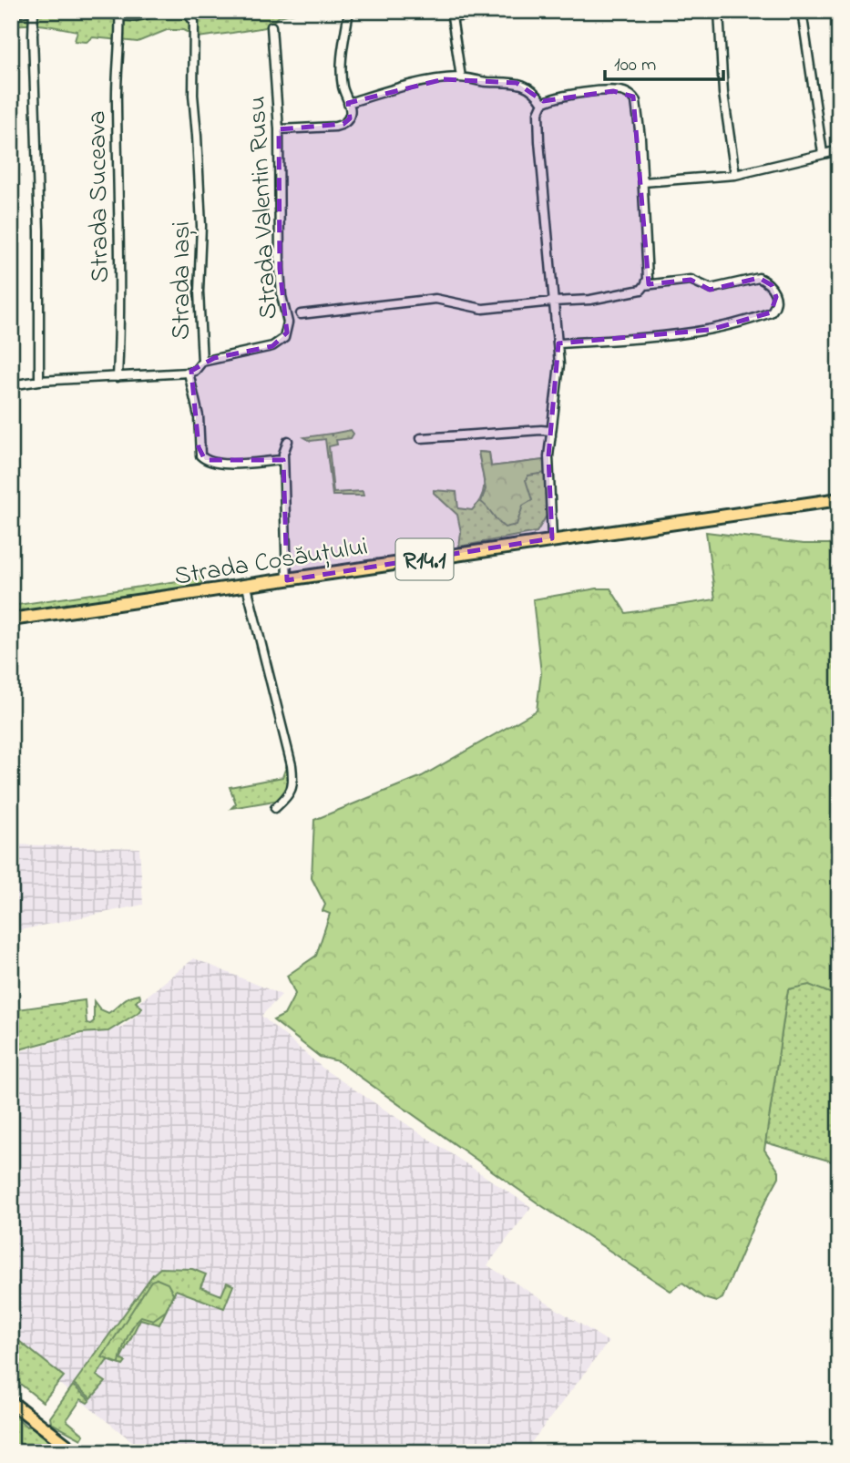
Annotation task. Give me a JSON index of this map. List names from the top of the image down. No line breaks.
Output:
{"streets":{"main road":["Strada Cosăuțului","R14.1"],"street":["Strada Suceava","Strada Valentin Rusu","Strada Iași"]},"crossings":[["Strada Valentin Rusu","Strada Iași"]],"scale_bar":"100 m"}
